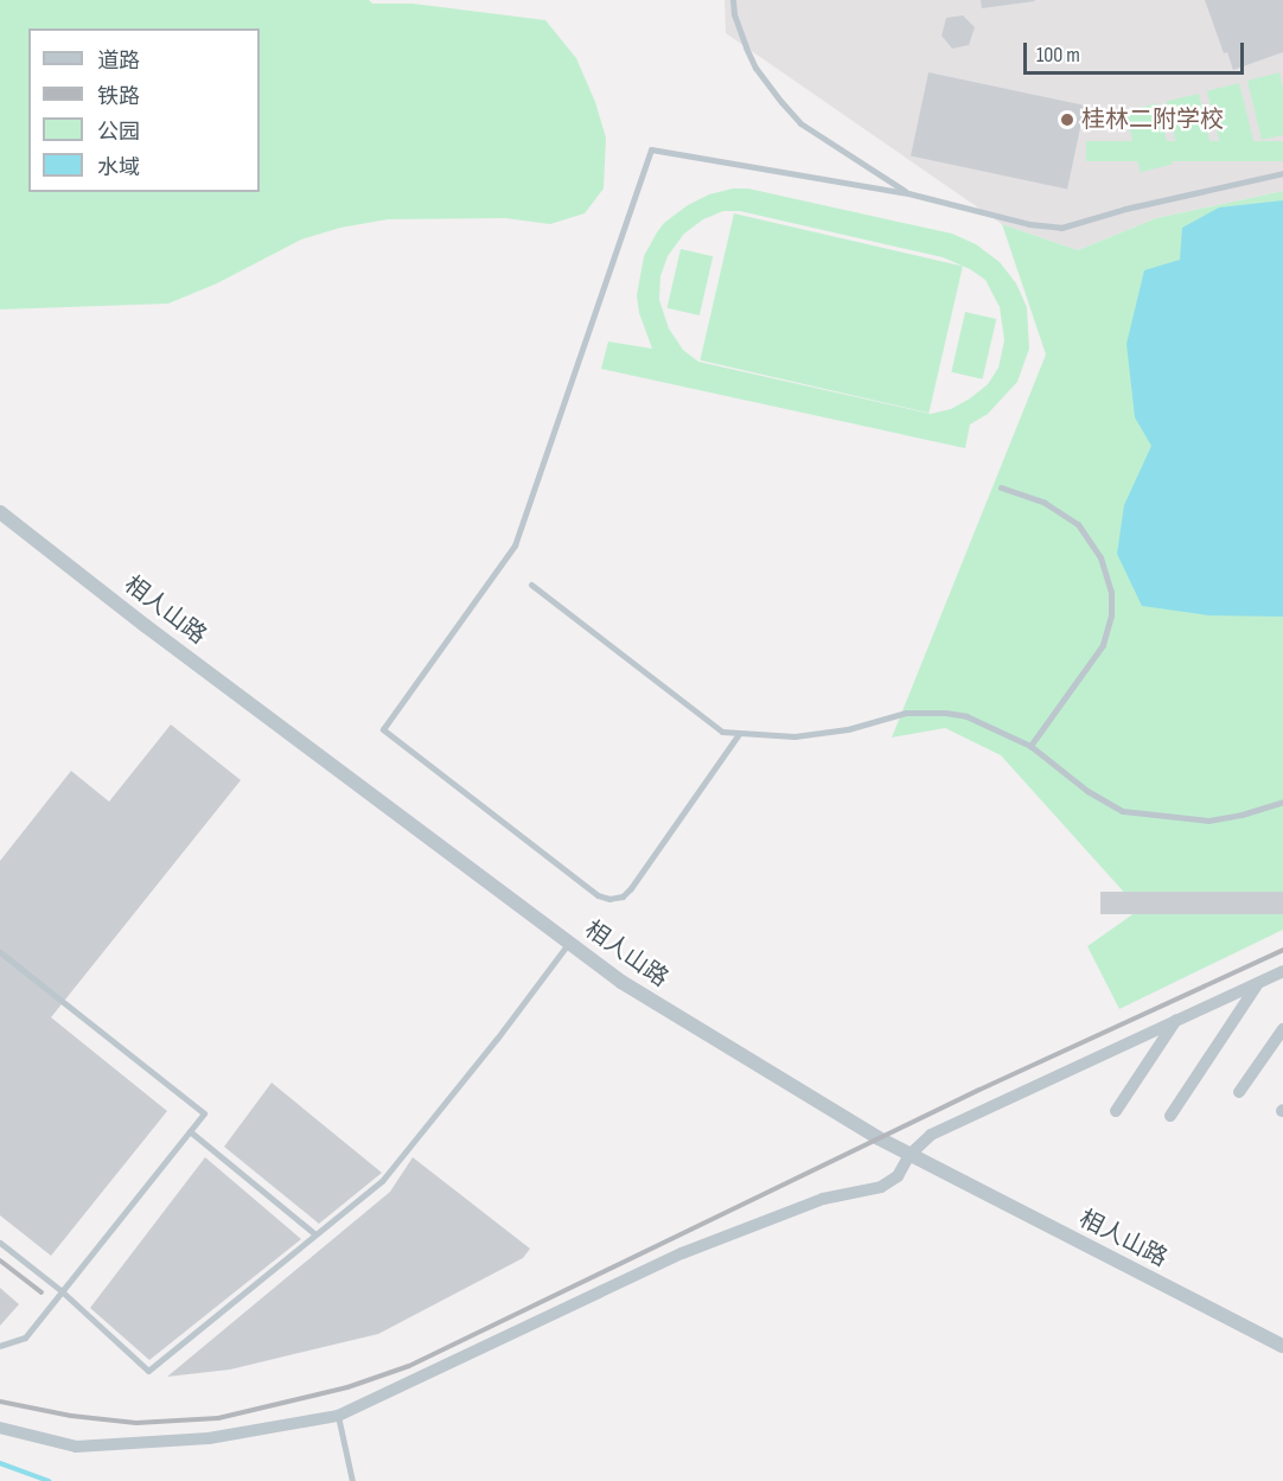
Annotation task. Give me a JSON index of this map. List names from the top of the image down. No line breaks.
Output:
{"streets":{"street":["相人山路"]},"places":["桂林二附学校"],"legend":["道路","铁路","公园","水域"],"scale_bar":"100 m"}
